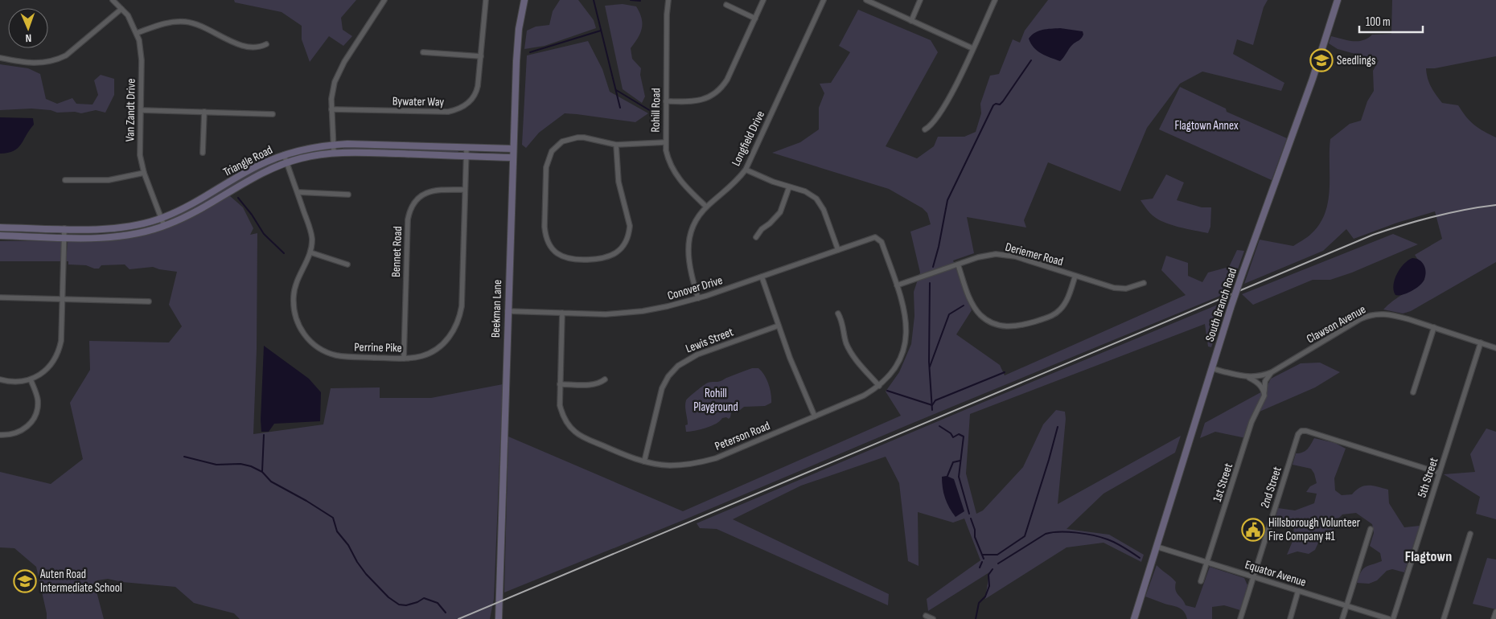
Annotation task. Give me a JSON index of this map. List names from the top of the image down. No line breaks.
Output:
{"streets":{"street":["Bywater Way","Van Zandt Drive","Rohill Road","Longfield Drive","Triangle Road","Bennet Road","Deriemer Road","Conover Drive","South Branch Road","Beekman Lane","Clawson Avenue","Lewis Street","Perrine Pike","Peterson Road","5th Street","1st Street","2nd Street","Equator Avenue"]},"crossings":[["Van Zandt Drive","Triangle Road"],["Rohill Road","Longfield Drive"],["Longfield Drive","Conover Drive"],["Triangle Road","Beekman Lane"],["Triangle Road","Perrine Pike"],["Bennet Road","Perrine Pike"],["Deriemer Road","Peterson Road"],["Conover Drive","Beekman Lane"],["Conover Drive","Peterson Road"],["South Branch Road","Clawson Avenue"],["South Branch Road","Equator Avenue"],["Clawson Avenue","5th Street"],["Clawson Avenue","1st Street"],["Lewis Street","Peterson Road"],["5th Street","2nd Street"],["1st Street","Equator Avenue"],["2nd Street","Equator Avenue"]],"districts":["Flagtown"],"parks":["Flagtown Annex","Rohill Playground"],"places":{"school or university":["Seedlings","Auten Road Intermediate School"],"public building":["Hillsborough Volunteer Fire Company #1"]},"scale_bar":"100 m","north":"bottom"}
